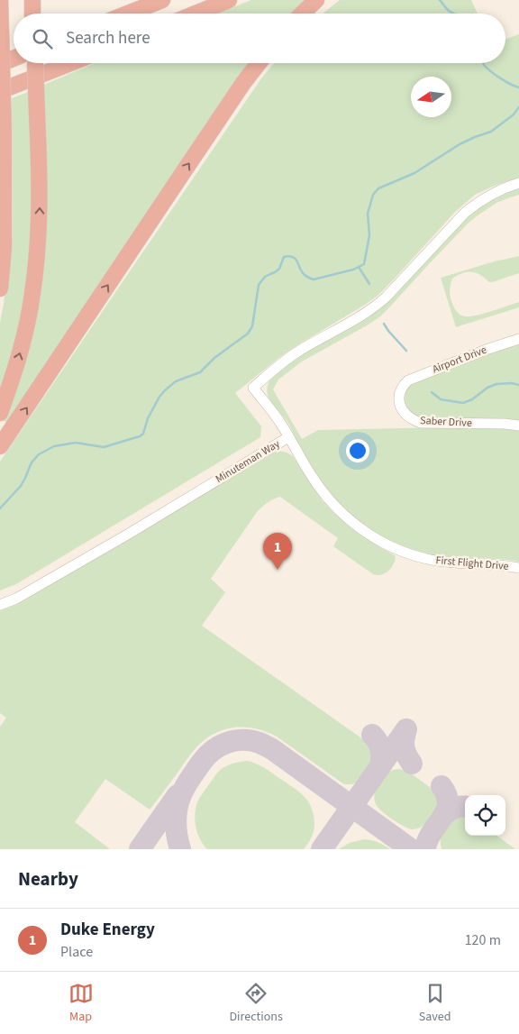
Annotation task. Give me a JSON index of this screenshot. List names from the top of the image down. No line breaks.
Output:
{"streets":{"street":["Airport Drive","Saber Drive","Minuteman Way","First Flight Drive"]},"crossings":[["Airport Drive","Saber Drive"],["Minuteman Way","First Flight Drive"]],"north":"left","page":{"search":"Search here","pins":"1","heading":"Nearby","list":[{"mark":"1","name":"Duke Energy","note":"Place","value":"120 m"}],"nav":["Map","Directions","Saved"]}}
